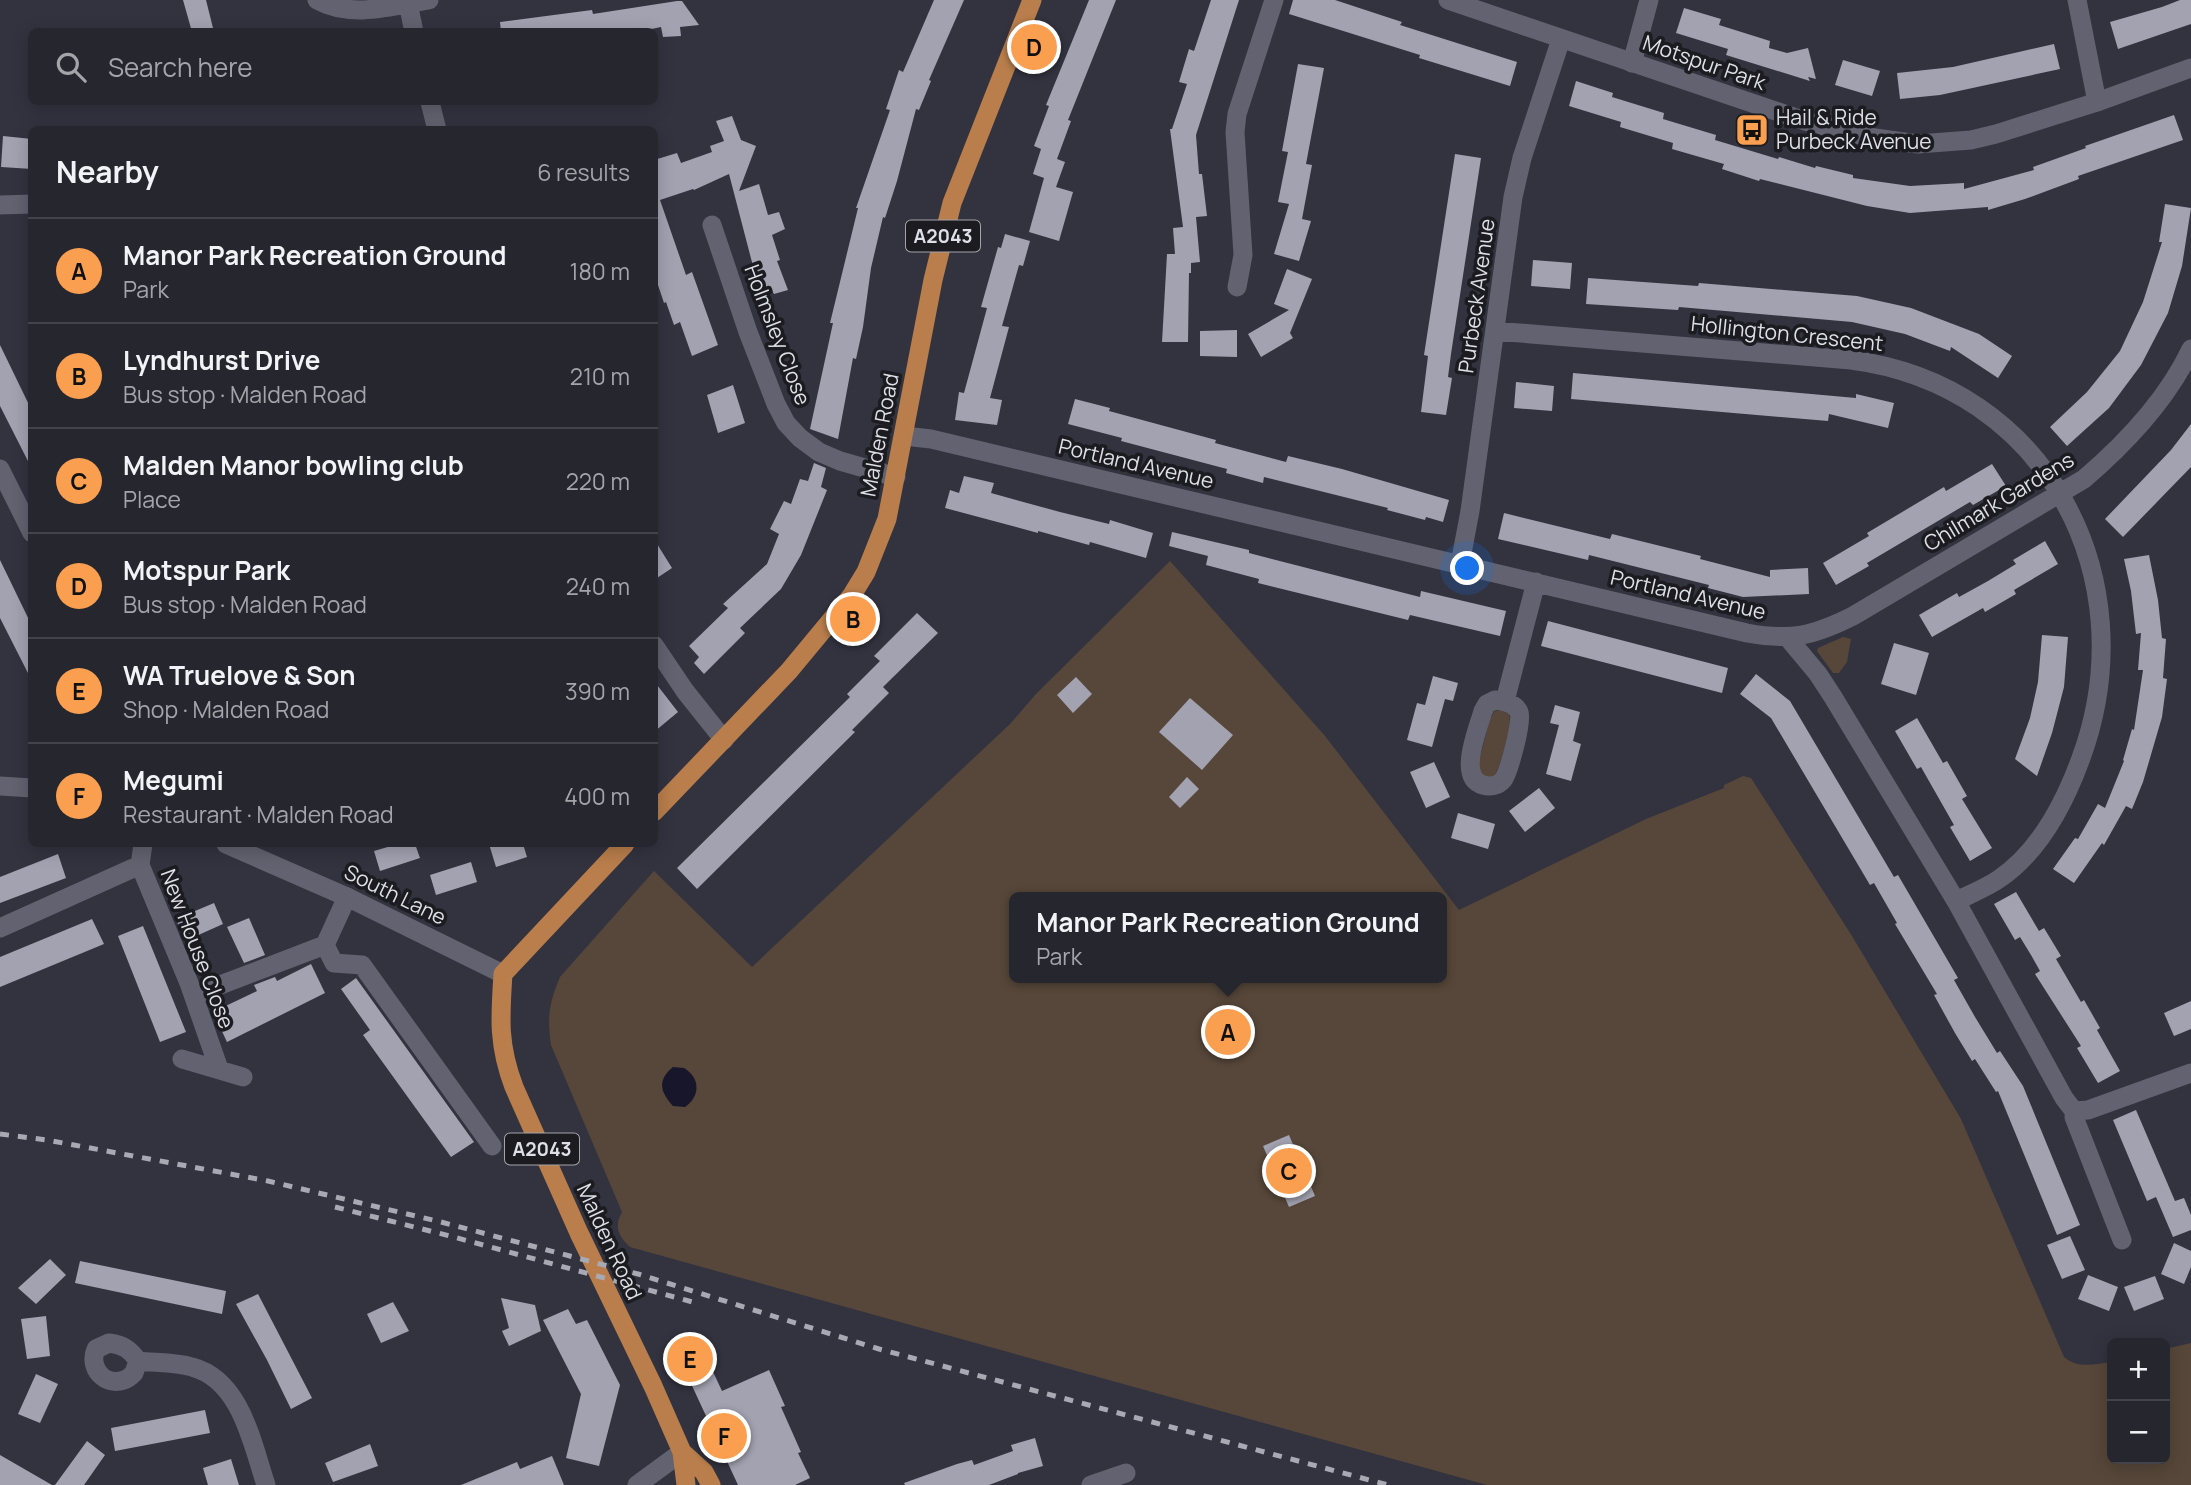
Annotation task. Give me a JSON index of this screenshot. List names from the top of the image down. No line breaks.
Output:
{"streets":{"main road":["A2043","Malden Road"],"street":["Motspur Park","Purbeck Avenue","Hollington Crescent","Holmsley Close","Portland Avenue","Chilmark Gardens","South Lane","New House Close"]},"crossings":[["Motspur Park","Purbeck Avenue"],["Purbeck Avenue","Hollington Crescent"],["Purbeck Avenue","Portland Avenue"],["Hollington Crescent","Portland Avenue"],["Hollington Crescent","Chilmark Gardens"],["Holmsley Close","Malden Road"],["Malden Road","Portland Avenue"],["Malden Road","South Lane"],["Portland Avenue","Chilmark Gardens"]],"places":{"bus stop":["Hail & Ride Purbeck Avenue"]},"page":{"pins":["D","B","A","C","E","F"],"search":"Search here","heading":["Nearby","6 results"],"list":[{"mark":"A","name":"Manor Park Recreation Ground","note":"Park","value":"180 m"},{"mark":"B","name":"Lyndhurst Drive","note":"Bus stop · Malden Road","value":"210 m"},{"mark":"C","name":"Malden Manor bowling club","note":"Place","value":"220 m"},{"mark":"D","name":"Motspur Park","note":"Bus stop · Malden Road","value":"240 m"},{"mark":"E","name":"WA Truelove & Son","note":"Shop · Malden Road","value":"390 m"},{"mark":"F","name":"Megumi","note":"Restaurant · Malden Road","value":"400 m"}],"popup":["Manor Park Recreation Ground","Park"],"map_buttons":["+","−"]}}
